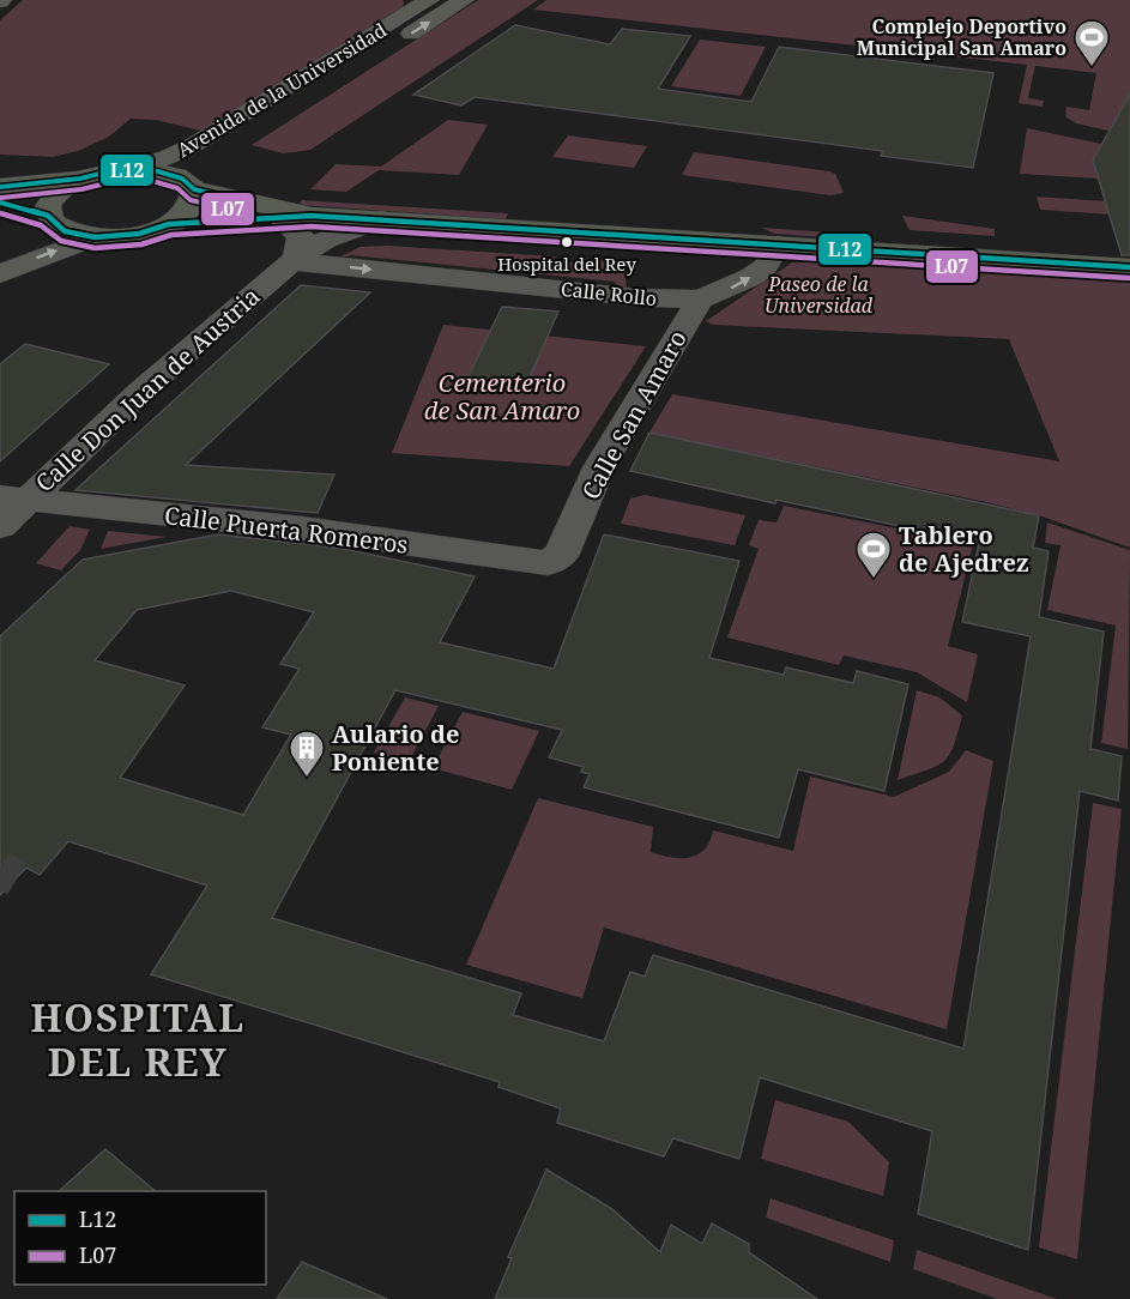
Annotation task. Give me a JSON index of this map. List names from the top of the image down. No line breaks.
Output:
{"streets":{"main road":["Avenida de la Universidad"],"street":["Calle Rollo","Calle Don Juan de Austria","Calle San Amaro","Calle Puerta Romeros"]},"crossings":[["Calle Rollo","Calle Don Juan de Austria"],["Calle Rollo","Calle San Amaro"],["Calle Don Juan de Austria","Calle Puerta Romeros"],["Calle San Amaro","Calle Puerta Romeros"]],"one_way":["Calle Rollo"],"districts":["HOSPITAL DEL REY"],"parks":["Paseo de la Universidad","Cementerio de San Amaro"],"places":{"sports":["Complejo Deportivo Municipal San Amaro","Tablero de Ajedrez"],"other":["Hospital del Rey"],"building":["Aulario de Poniente"]},"lines":["transit line L12","transit line L07"],"legend":["L12","L07"]}
